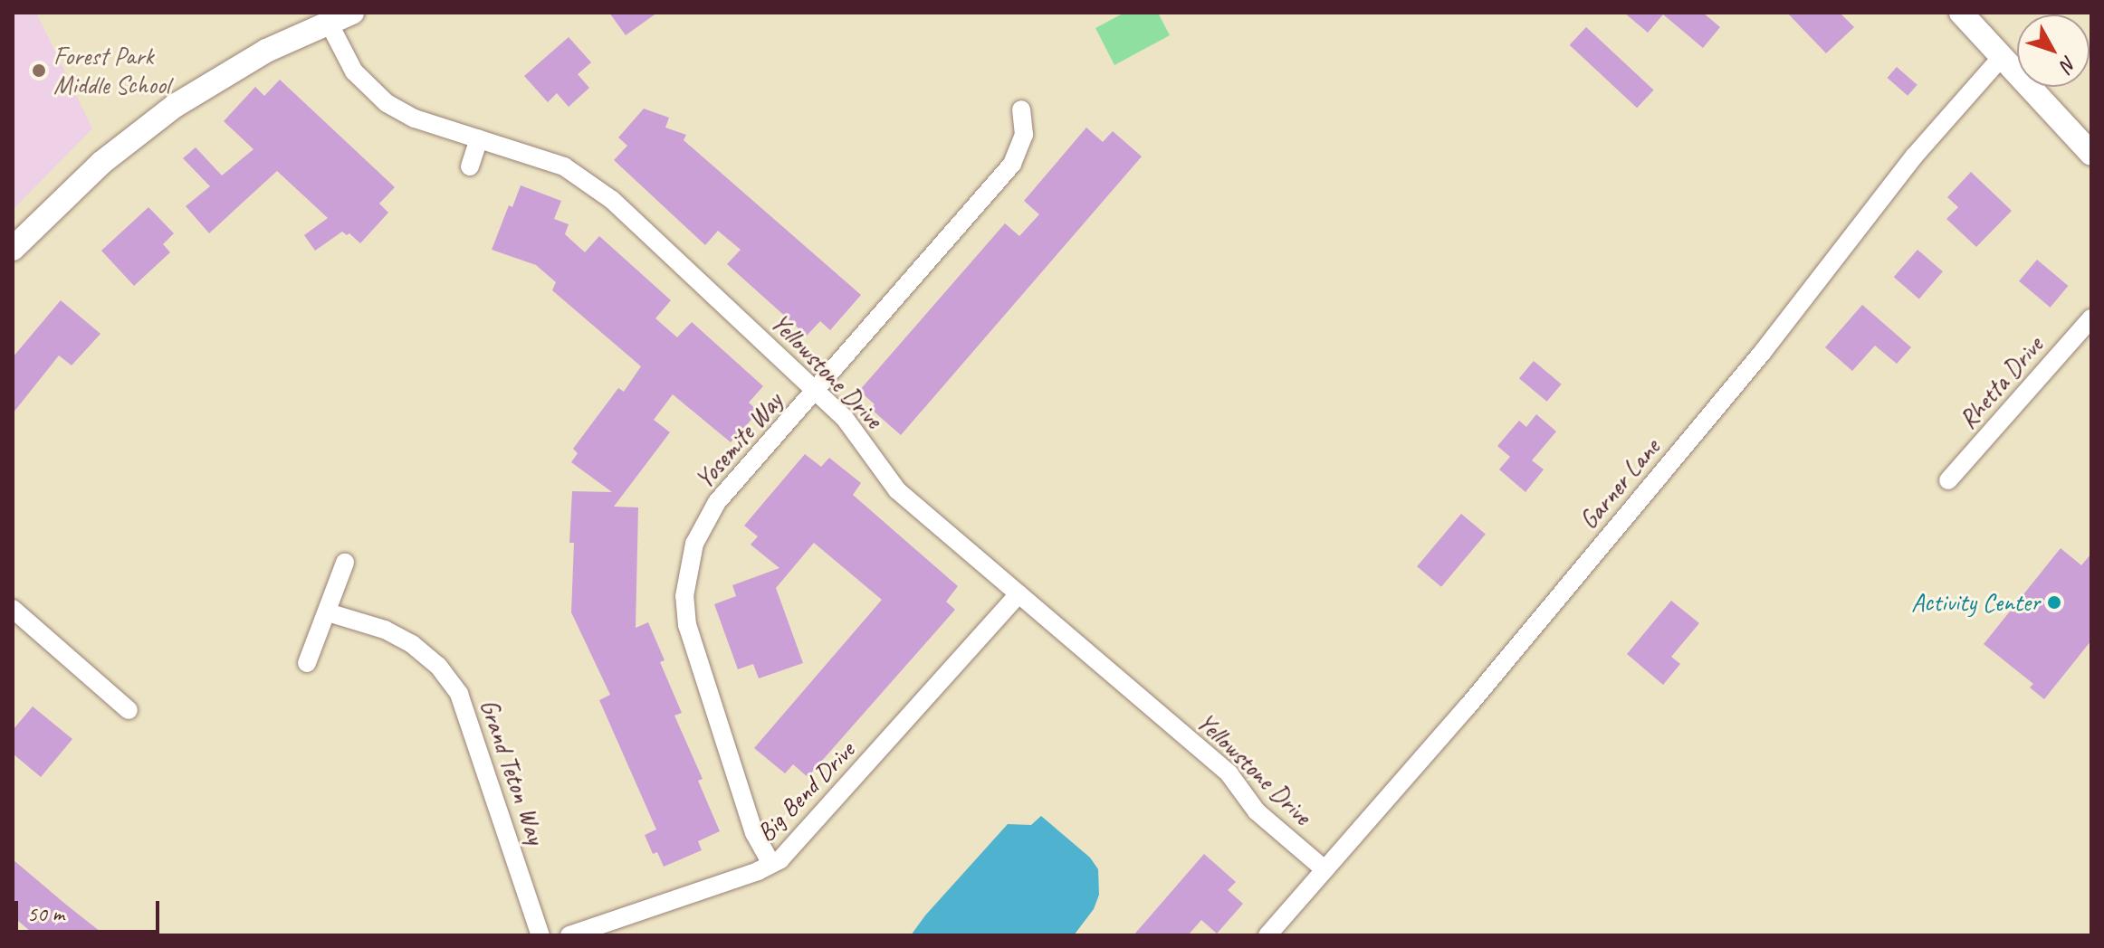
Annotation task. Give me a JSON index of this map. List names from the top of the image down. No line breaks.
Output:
{"streets":{"street":["Yellowstone Drive","Rhetta Drive","Yosemite Way","Garner Lane","Grand Teton Way","Big Bend Drive"]},"crossings":[["Yellowstone Drive","Yosemite Way"],["Yellowstone Drive","Garner Lane"],["Yellowstone Drive","Big Bend Drive"],["Yosemite Way","Big Bend Drive"]],"places":["Forest Park Middle School","Activity Center"],"scale_bar":"50 m","north":"bottom right"}
